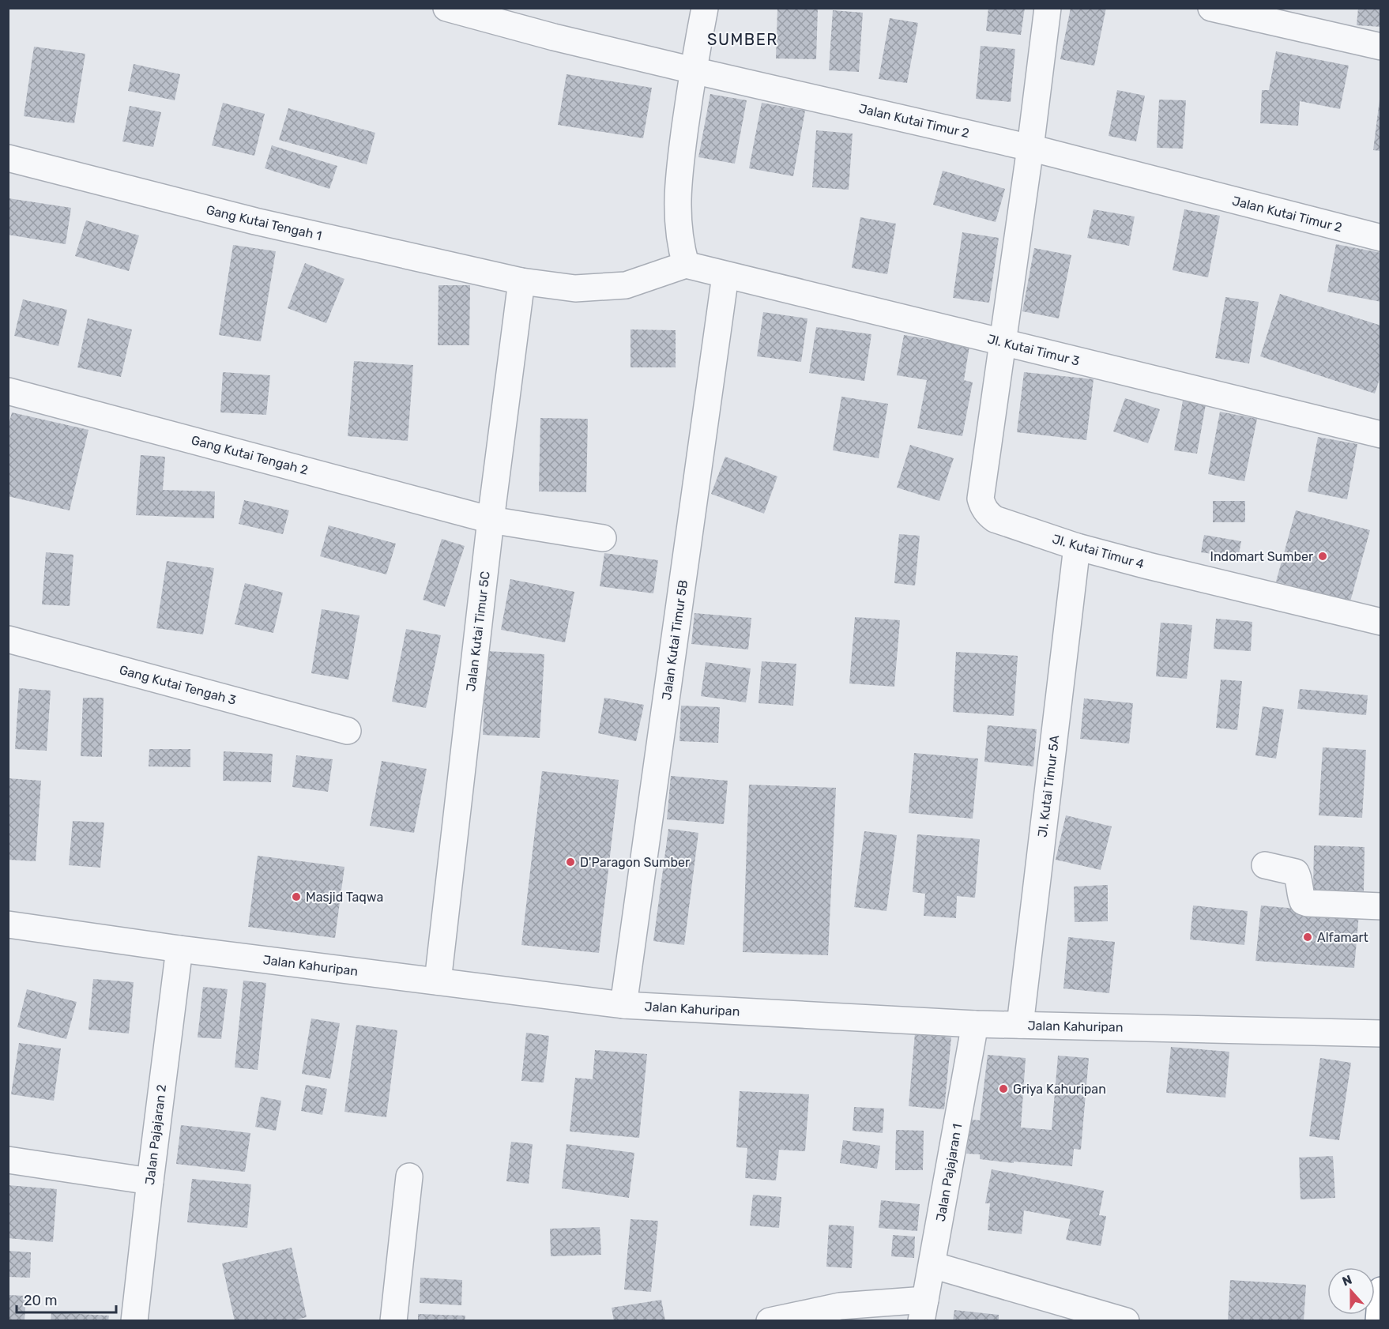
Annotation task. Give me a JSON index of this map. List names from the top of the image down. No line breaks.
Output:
{"streets":{"street":["Jalan Kutai Timur 2","Gang Kutai Tengah 1","Jl. Kutai Timur 3","Gang Kutai Tengah 2","Jl. Kutai Timur 4","Jalan Kutai Timur 5C","Jalan Kutai Timur 5B","Gang Kutai Tengah 3","Jl. Kutai Timur 5A","Jalan Kahuripan","Jalan Pajajaran 2","Jalan Pajajaran 1"]},"crossings":[["Gang Kutai Tengah 1","Jl. Kutai Timur 3"],["Gang Kutai Tengah 1","Jalan Kutai Timur 5C"],["Jl. Kutai Timur 3","Jl. Kutai Timur 4"],["Jl. Kutai Timur 3","Jalan Kutai Timur 5B"],["Gang Kutai Tengah 2","Jalan Kutai Timur 5C"],["Jl. Kutai Timur 4","Jl. Kutai Timur 5A"],["Jalan Kutai Timur 5C","Jalan Kahuripan"],["Jalan Kutai Timur 5B","Jalan Kahuripan"],["Jl. Kutai Timur 5A","Jalan Kahuripan"],["Jalan Kahuripan","Jalan Pajajaran 2"],["Jalan Kahuripan","Jalan Pajajaran 1"]],"districts":["SUMBER"],"places":["Indomart Sumber","D'Paragon Sumber","Masjid Taqwa","Alfamart","Griya Kahuripan"],"scale_bar":"20 m","north":"top"}
